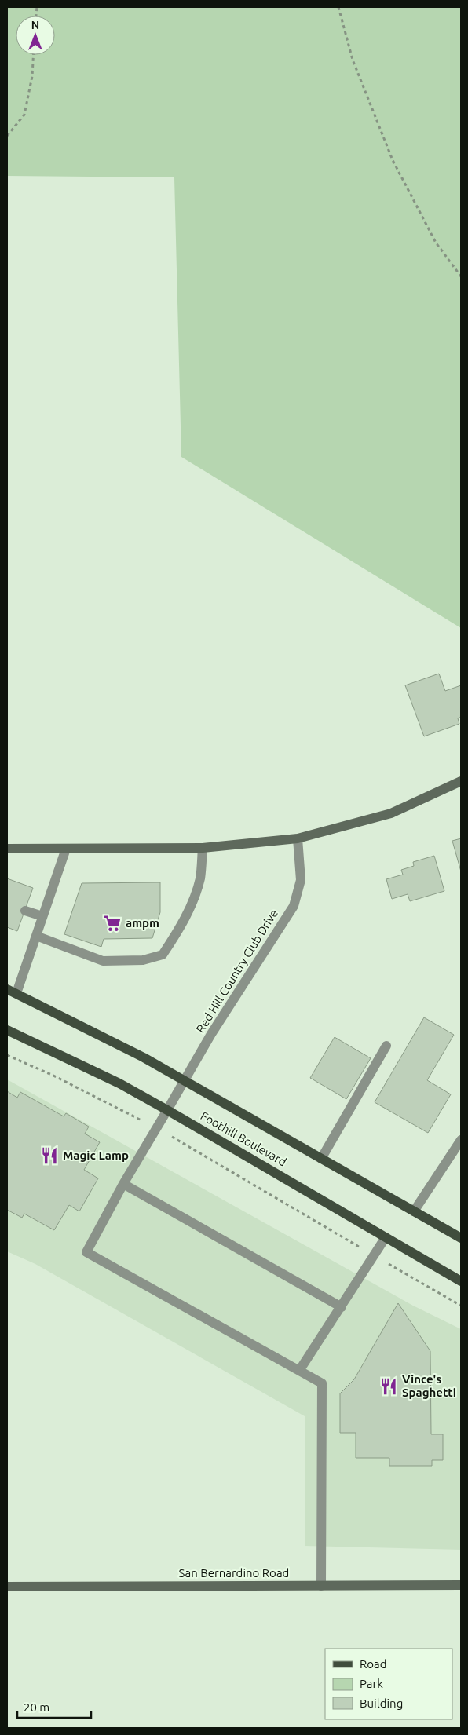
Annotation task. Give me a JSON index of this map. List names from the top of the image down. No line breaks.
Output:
{"streets":{"main road":["Foothill Boulevard"],"street":["Red Hill Country Club Drive","San Bernardino Road"]},"crossings":[["Red Hill Country Club Drive","Foothill Boulevard"]],"places":{"supermarket":["ampm"],"restaurant":["Magic Lamp","Vince's Spaghetti"]},"legend":["Road","Park","Building"],"scale_bar":"20 m","north":"top"}
